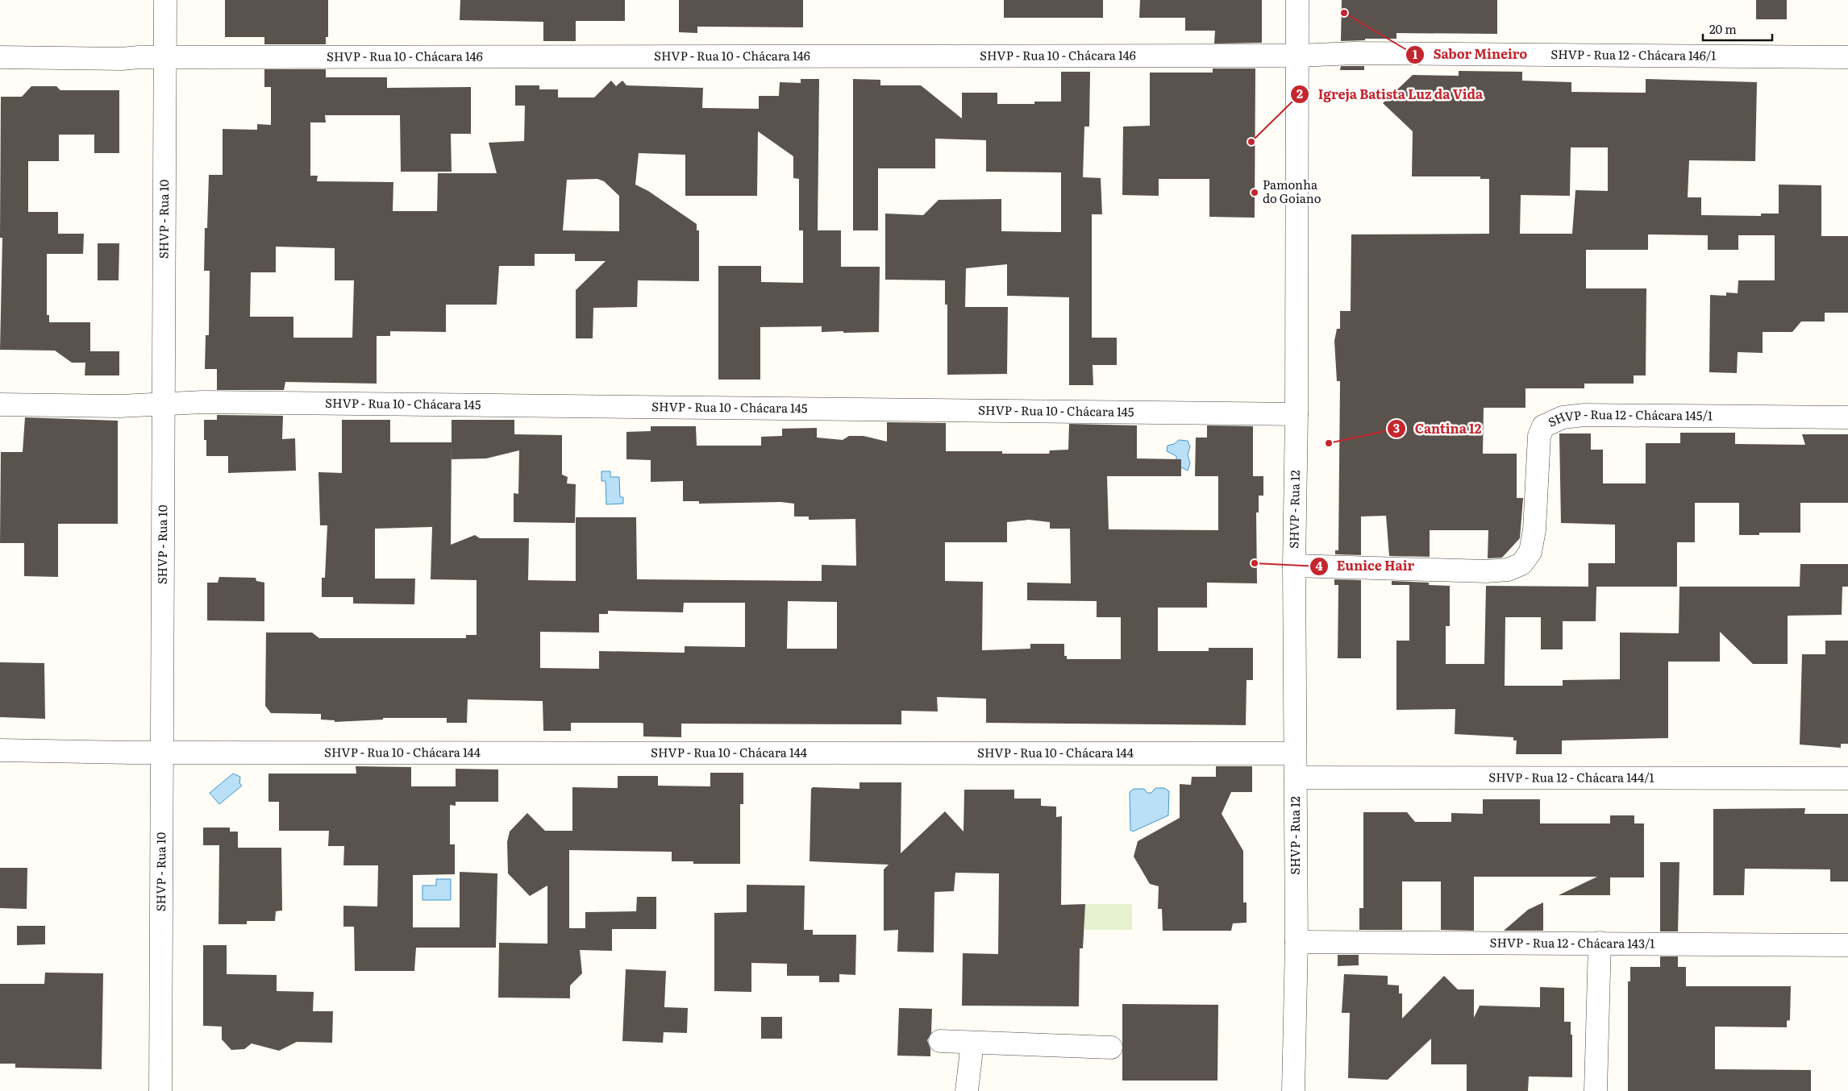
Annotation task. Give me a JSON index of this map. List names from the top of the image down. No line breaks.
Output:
{"streets":{"street":["SHVP - Rua 10 - Chácara 146","SHVP - Rua 12 - Chácara 146/1","SHVP - Rua 10","SHVP - Rua 10 - Chácara 145","SHVP - Rua 12 - Chácara 145/1","SHVP - Rua 12","SHVP - Rua 10 - Chácara 144","SHVP - Rua 12 - Chácara 144/1","SHVP - Rua 12 - Chácara 143/1"]},"crossings":[["SHVP - Rua 10 - Chácara 146","SHVP - Rua 12 - Chácara 146/1"],["SHVP - Rua 10 - Chácara 146","SHVP - Rua 10"],["SHVP - Rua 10 - Chácara 146","SHVP - Rua 12"],["SHVP - Rua 12 - Chácara 146/1","SHVP - Rua 12"],["SHVP - Rua 10","SHVP - Rua 10 - Chácara 145"],["SHVP - Rua 10","SHVP - Rua 10 - Chácara 144"],["SHVP - Rua 10 - Chácara 145","SHVP - Rua 12"],["SHVP - Rua 12 - Chácara 145/1","SHVP - Rua 12"],["SHVP - Rua 12","SHVP - Rua 10 - Chácara 144"],["SHVP - Rua 12","SHVP - Rua 12 - Chácara 144/1"],["SHVP - Rua 12","SHVP - Rua 12 - Chácara 143/1"]],"places":["Sabor Mineiro","Igreja Batista Luz da Vida","Pamonha do Goiano","Cantina 12","Eunice Hair"],"scale_bar":"20 m"}
